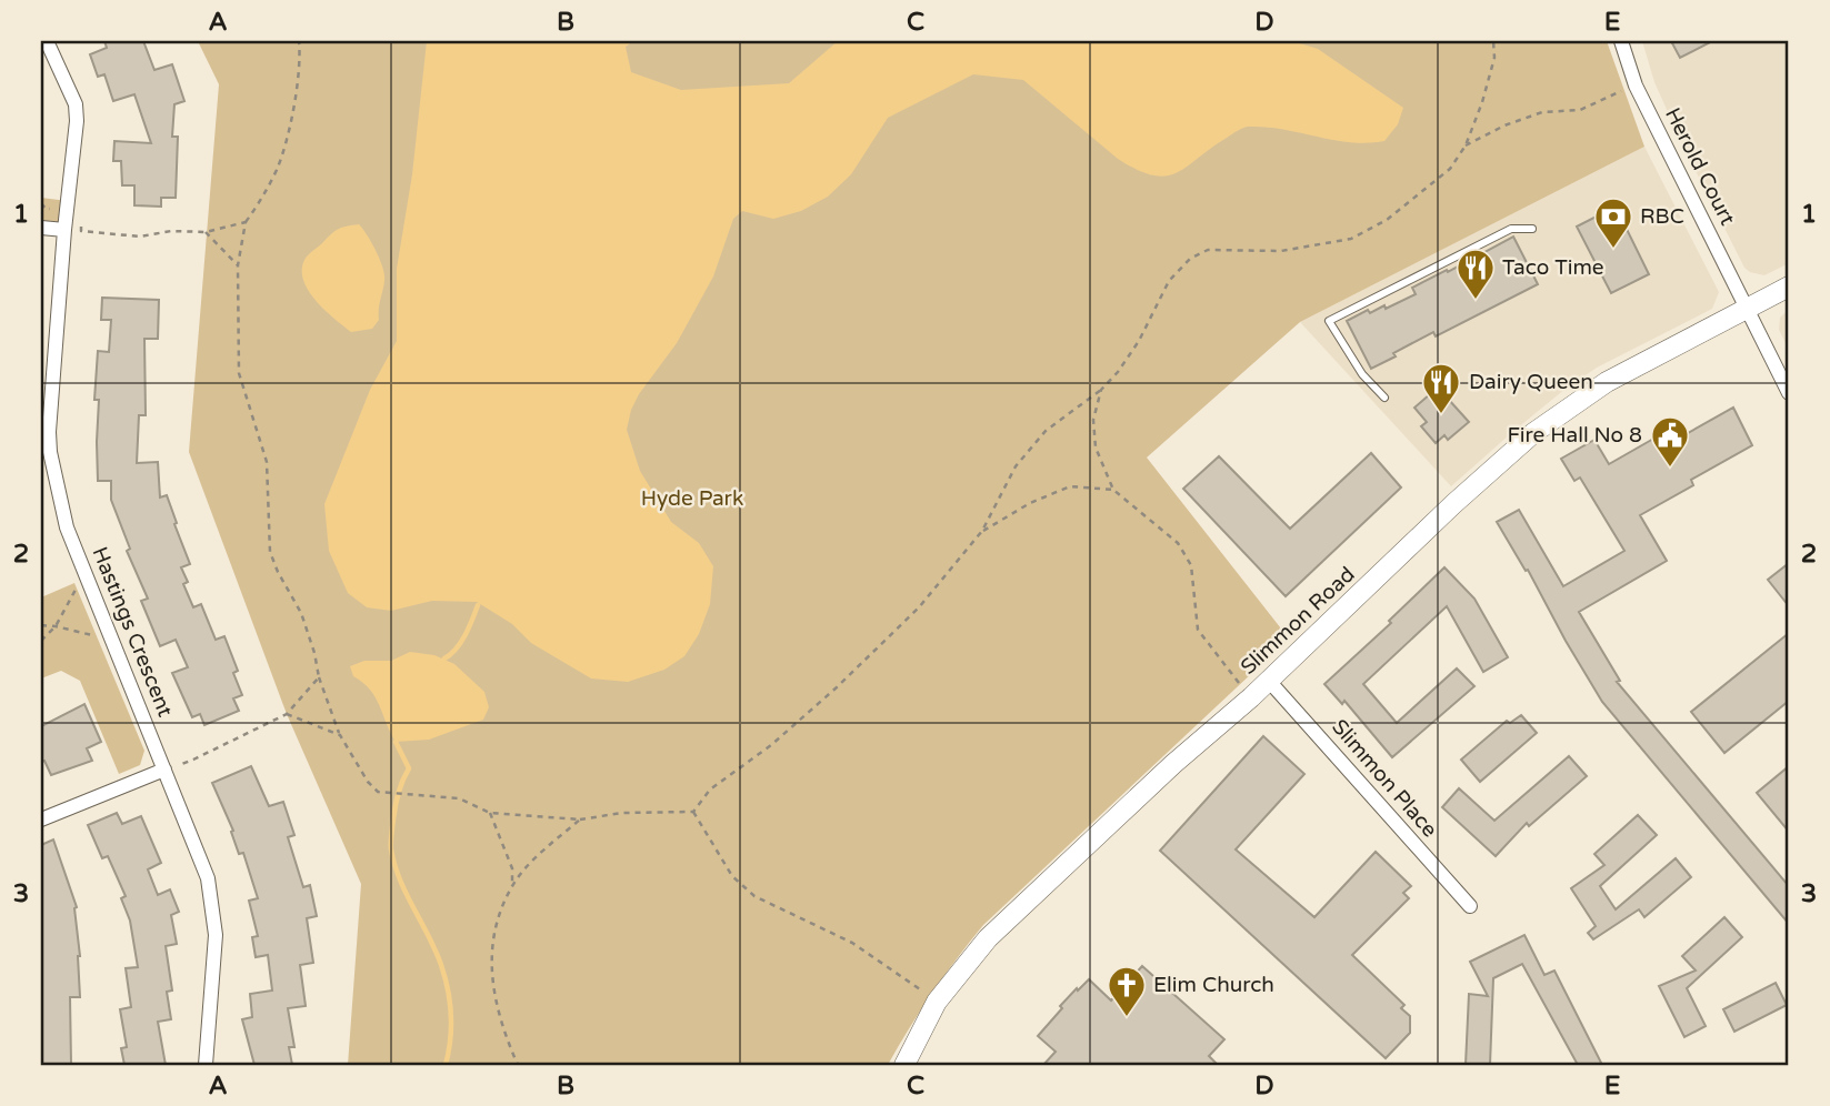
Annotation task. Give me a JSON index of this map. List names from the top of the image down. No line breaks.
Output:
{"streets":{"street":["Herold Court","Slimmon Road","Hastings Crescent","Slimmon Place"]},"crossings":[["Herold Court","Slimmon Road"],["Slimmon Road","Slimmon Place"]],"parks":["Hyde Park"],"places":{"bank":["RBC"],"restaurant":["Taco Time","Dairy Queen"],"public building":["Fire Hall No 8"],"church":["Elim Church"]},"grid":{"columns":["A","B","C","D","E"],"rows":["1","2","3"]}}
